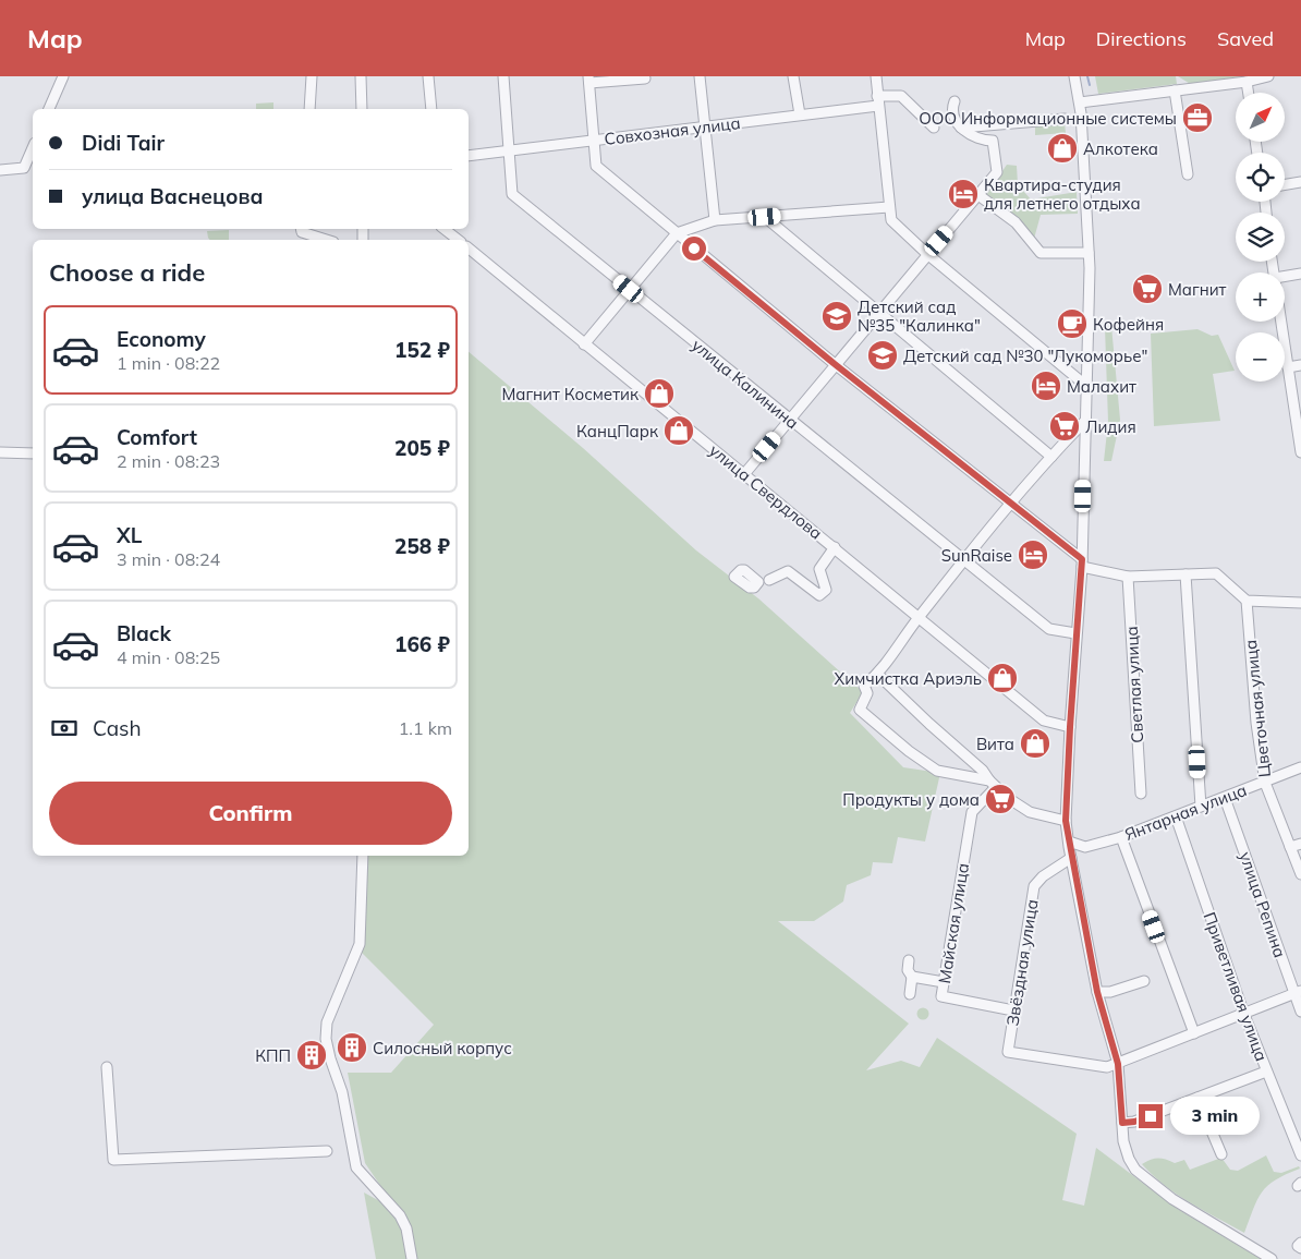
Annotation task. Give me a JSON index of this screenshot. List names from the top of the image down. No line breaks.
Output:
{"streets":{"street":["Совхозная улица","улица Калинина","улица Свердлова","Светлая улица","Цветочная улица","Янтарная улица","улица Репина","Майская улица","Звёздная улица","Приветливая улица"]},"crossings":[["Совхозная улица","улица Калинина"],["Цветочная улица","Янтарная улица"],["Янтарная улица","улица Репина"],["Янтарная улица","Приветливая улица"],["Майская улица","Звёздная улица"]],"places":{"office":["ООО Информационные системы"],"shop":["Алкотека","Магнит Косметик","КанцПарк","Химчистка Ариэль","Вита"],"hotel":["Квартира-студия для летнего отдыха","Малахит","SunRaise"],"supermarket":["Магнит","Лидия","Продукты у дома"],"school or university":["Детский сад №35 \"Калинка\"","Детский сад №30 \"Лукоморье\""],"cafe":["Кофейня"],"building":["Силосный корпус","КПП"]},"north":"top right","page":{"header":"Map","nav":["Map","Directions","Saved"],"map_buttons":["+","−"],"banner":["Didi Tair","улица Васнецова"],"heading":"Choose a ride","list":[{"name":"Economy","note":"1 min · 08:22","value":"152 ₽"},{"name":"Comfort","note":"2 min · 08:23","value":"205 ₽"},{"name":"XL","note":"3 min · 08:24","value":"258 ₽"},{"name":"Black","note":"4 min · 08:25","value":"166 ₽"}],"pay":["Cash","1.1 km"],"buttons":"Confirm","bubble":"3 min"}}
